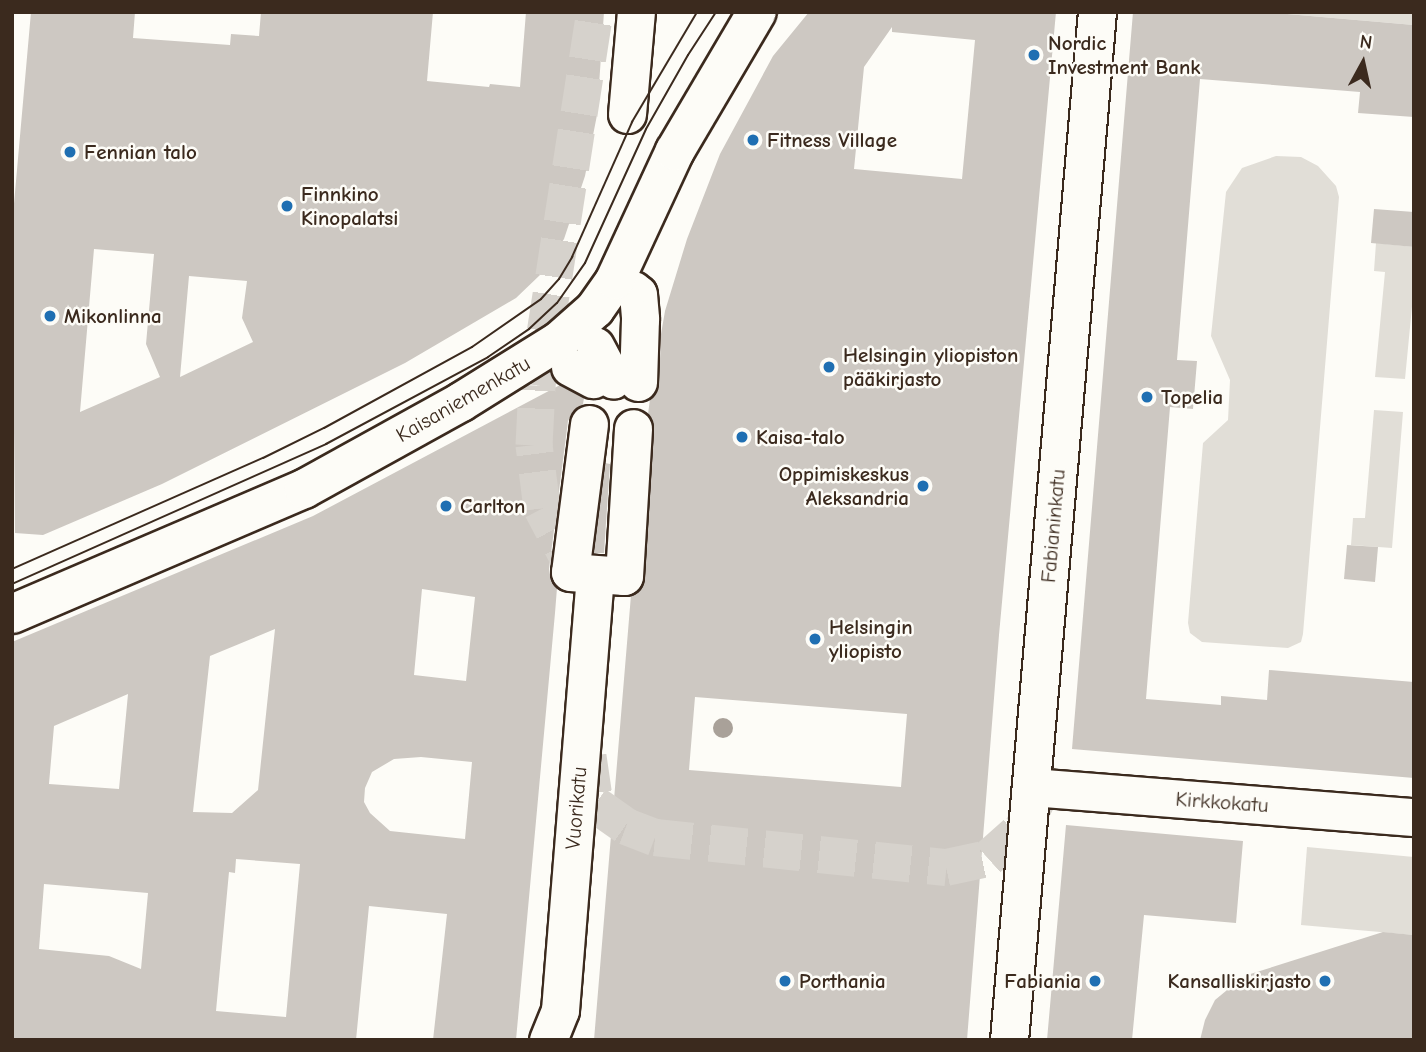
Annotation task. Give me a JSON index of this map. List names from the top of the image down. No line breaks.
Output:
{"streets":{"main road":["Kaisaniemenkatu"],"street":["Fabianinkatu","Kirkkokatu","Vuorikatu"]},"crossings":[["Fabianinkatu","Kirkkokatu"]],"places":["Nordic Investment Bank","Fitness Village","Fennian talo","Finnkino Kinopalatsi","Mikonlinna","Helsingin yliopiston pääkirjasto","Topelia","Kaisa-talo","Oppimiskeskus Aleksandria","Carlton","Helsingin yliopisto","Porthania","Fabiania","Kansalliskirjasto"],"north":"top"}
